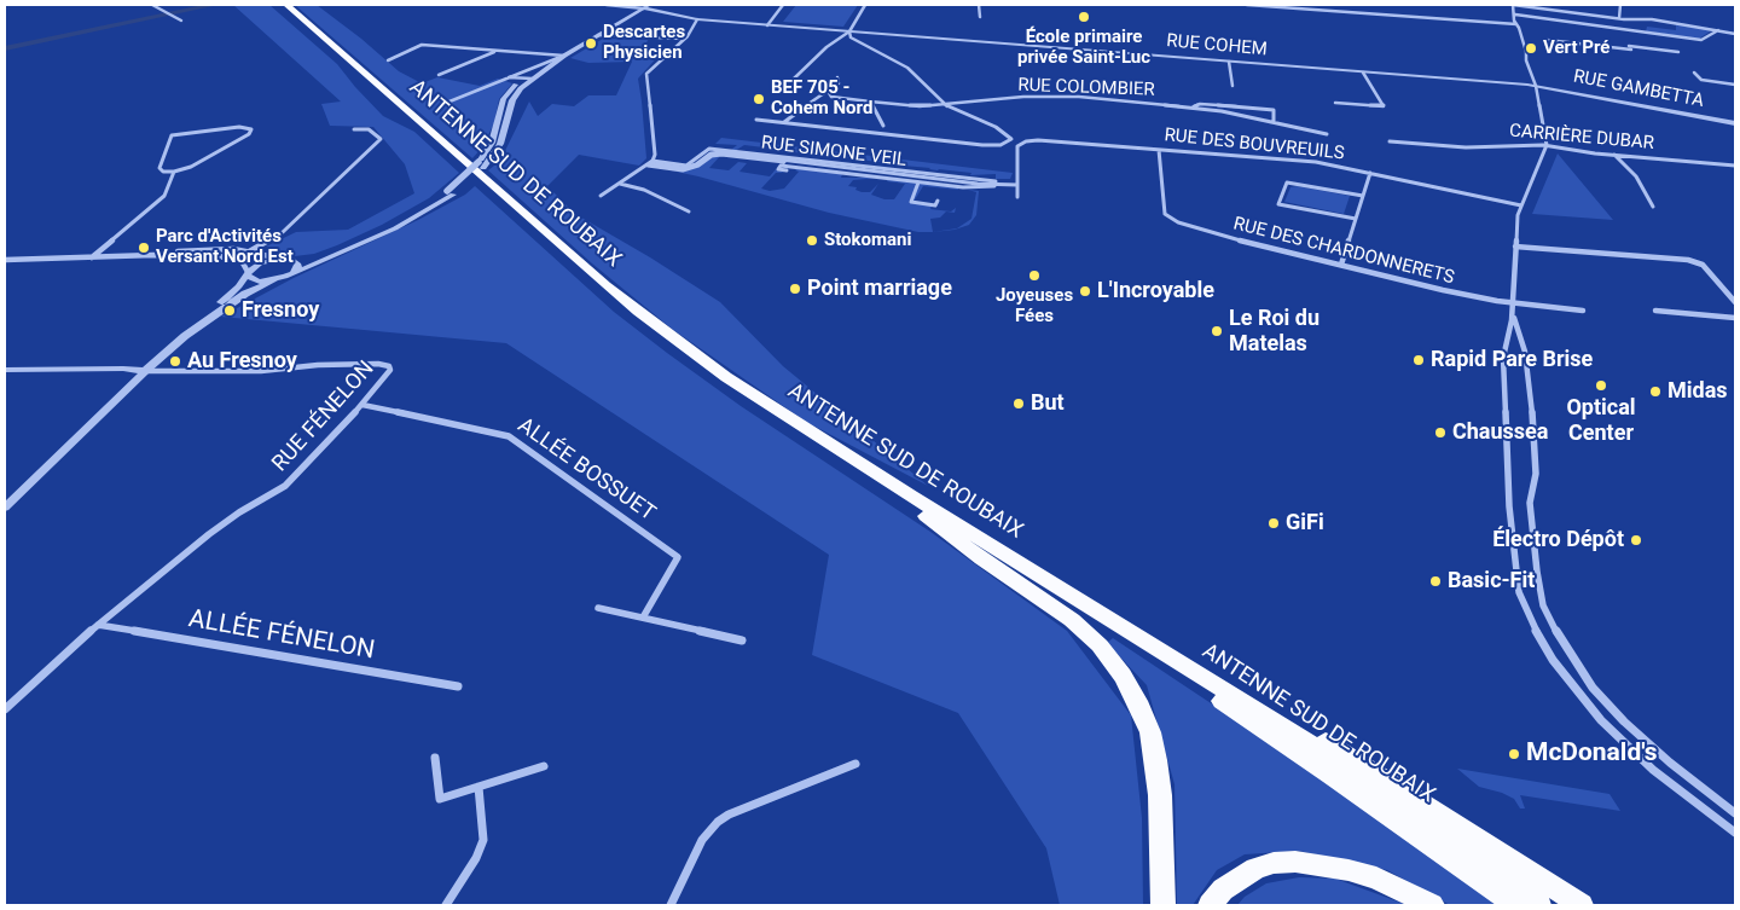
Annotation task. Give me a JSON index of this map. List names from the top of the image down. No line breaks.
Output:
{"streets":{"highway":["ANTENNE SUD DE ROUBAIX"],"street":["RUE COHEM","RUE COLOMBIER","RUE GAMBETTA","CARRIÈRE DUBAR","RUE DES BOUVREUILS","RUE SIMONE VEIL","RUE DES CHARDONNERETS","RUE FÉNELON","ALLÉE BOSSUET","ALLÉE FÉNELON"]},"crossings":[["RUE COHEM","RUE GAMBETTA"],["RUE DES BOUVREUILS","RUE SIMONE VEIL"],["RUE DES BOUVREUILS","RUE DES CHARDONNERETS"],["RUE FÉNELON","ALLÉE BOSSUET"],["RUE FÉNELON","ALLÉE FÉNELON"]],"places":["École primaire privée Saint-Luc","Descartes Physicien","Vert Pré","BEF 705 - Cohem Nord","Stokomani","Parc d'Activités Versant Nord Est","Joyeuses Fées","Point marriage","L'Incroyable","Fresnoy","Le Roi du Matelas","Rapid Pare Brise","Au Fresnoy","Optical Center","Midas","But","Chaussea","GiFi","Électro Dépôt","Basic-Fit","McDonald's"]}
